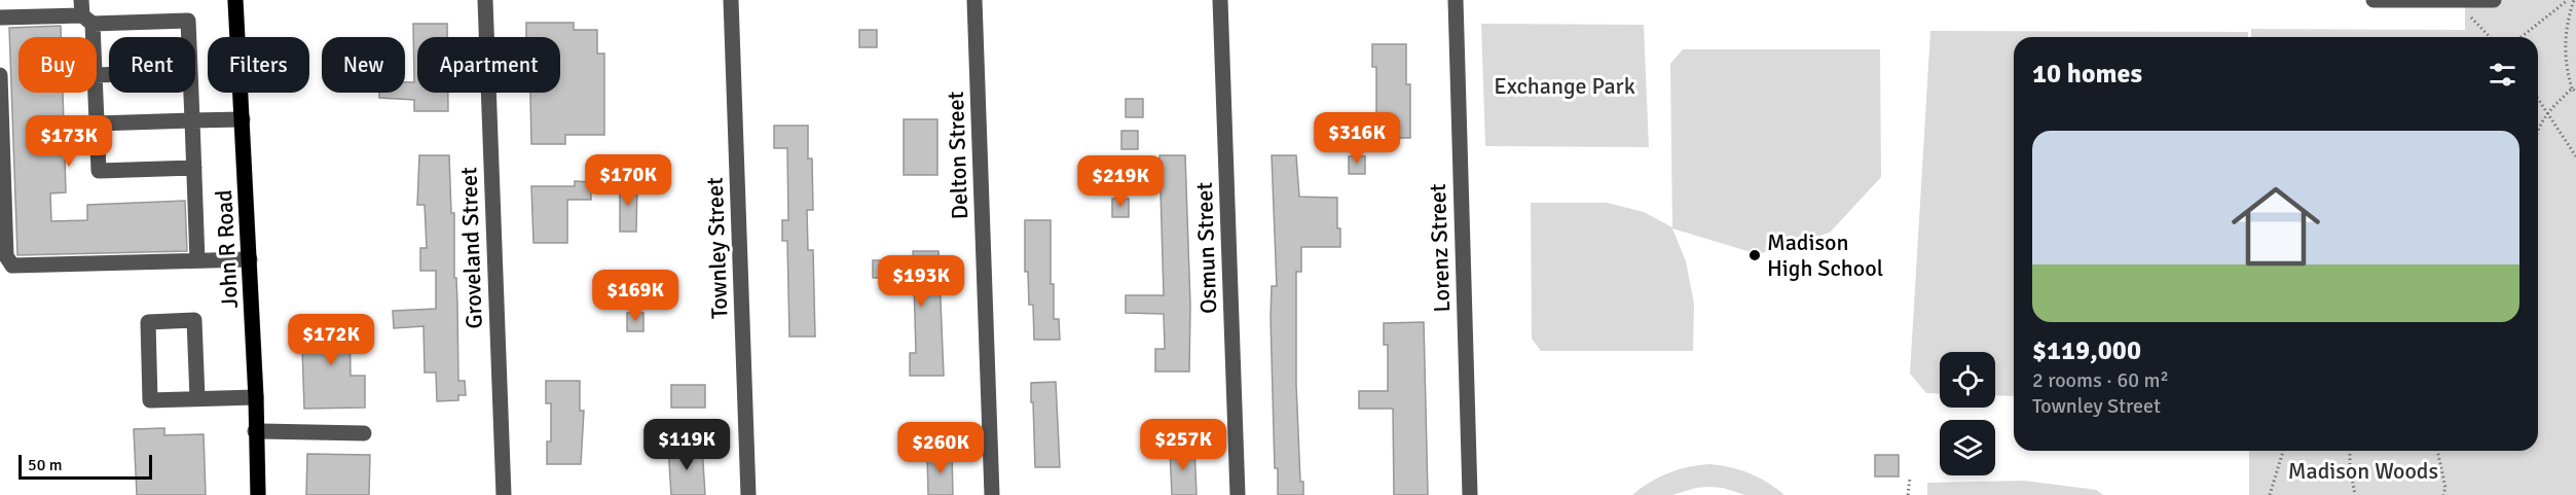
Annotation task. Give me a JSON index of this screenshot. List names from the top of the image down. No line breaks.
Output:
{"streets":{"main road":["John R Road"],"street":["Delton Street","Groveland Street","Townley Street","Osmun Street","Lorenz Street"]},"parks":["Exchange Park","Madison Woods"],"places":["Madison High School"],"scale_bar":"50 m","page":{"chip":["Buy","Rent","Filters","New","Apartment"],"heading":"10 homes","list":[{"name":"$119,000","note":"2 rooms · 60 m² · Townley Street"}],"price":["$316K","$173K","$170K","$219K","$193K","$169K","$172K","$119K","$257K","$260K"],"scale":"50 m"}}
